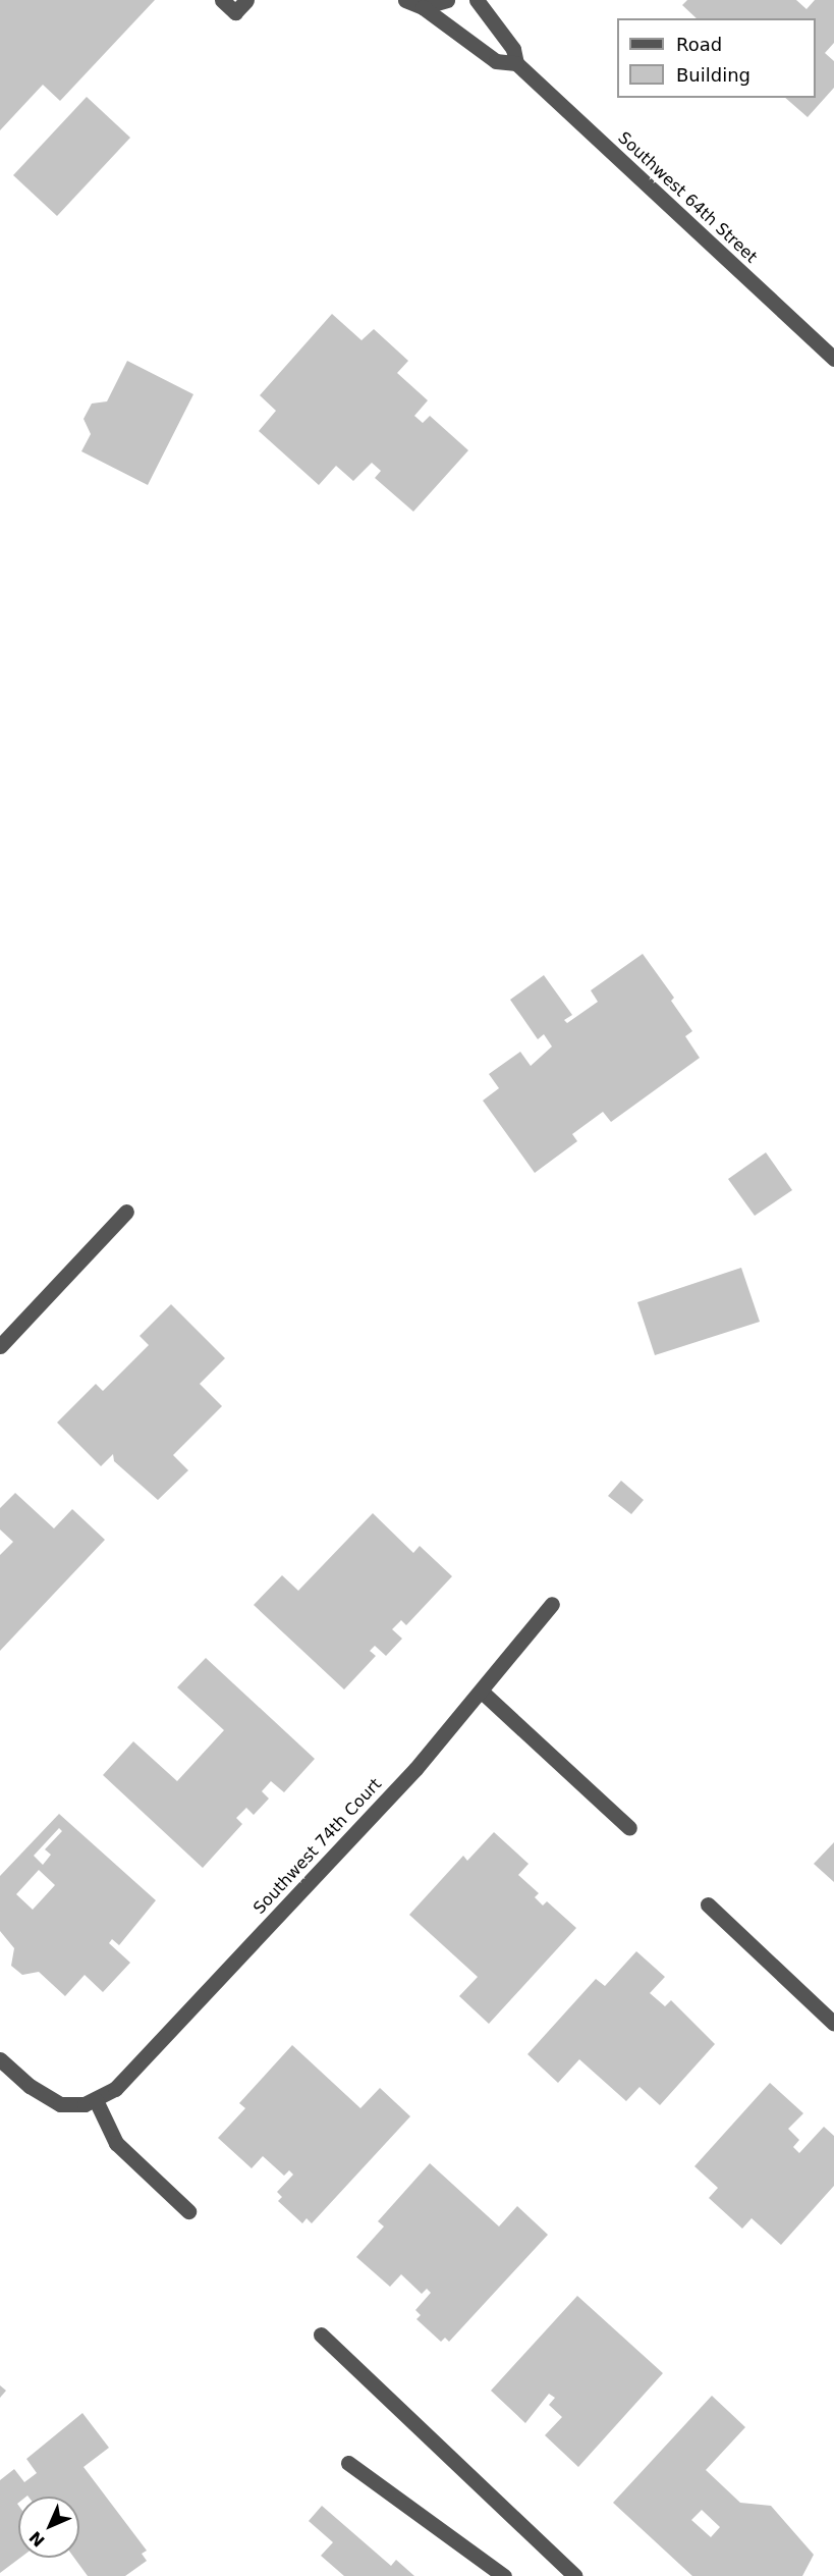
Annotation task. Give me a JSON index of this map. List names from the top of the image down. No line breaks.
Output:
{"streets":{"street":["Southwest 64th Street","Southwest 74th Court"]},"legend":["Road","Building"],"north":"bottom left"}
